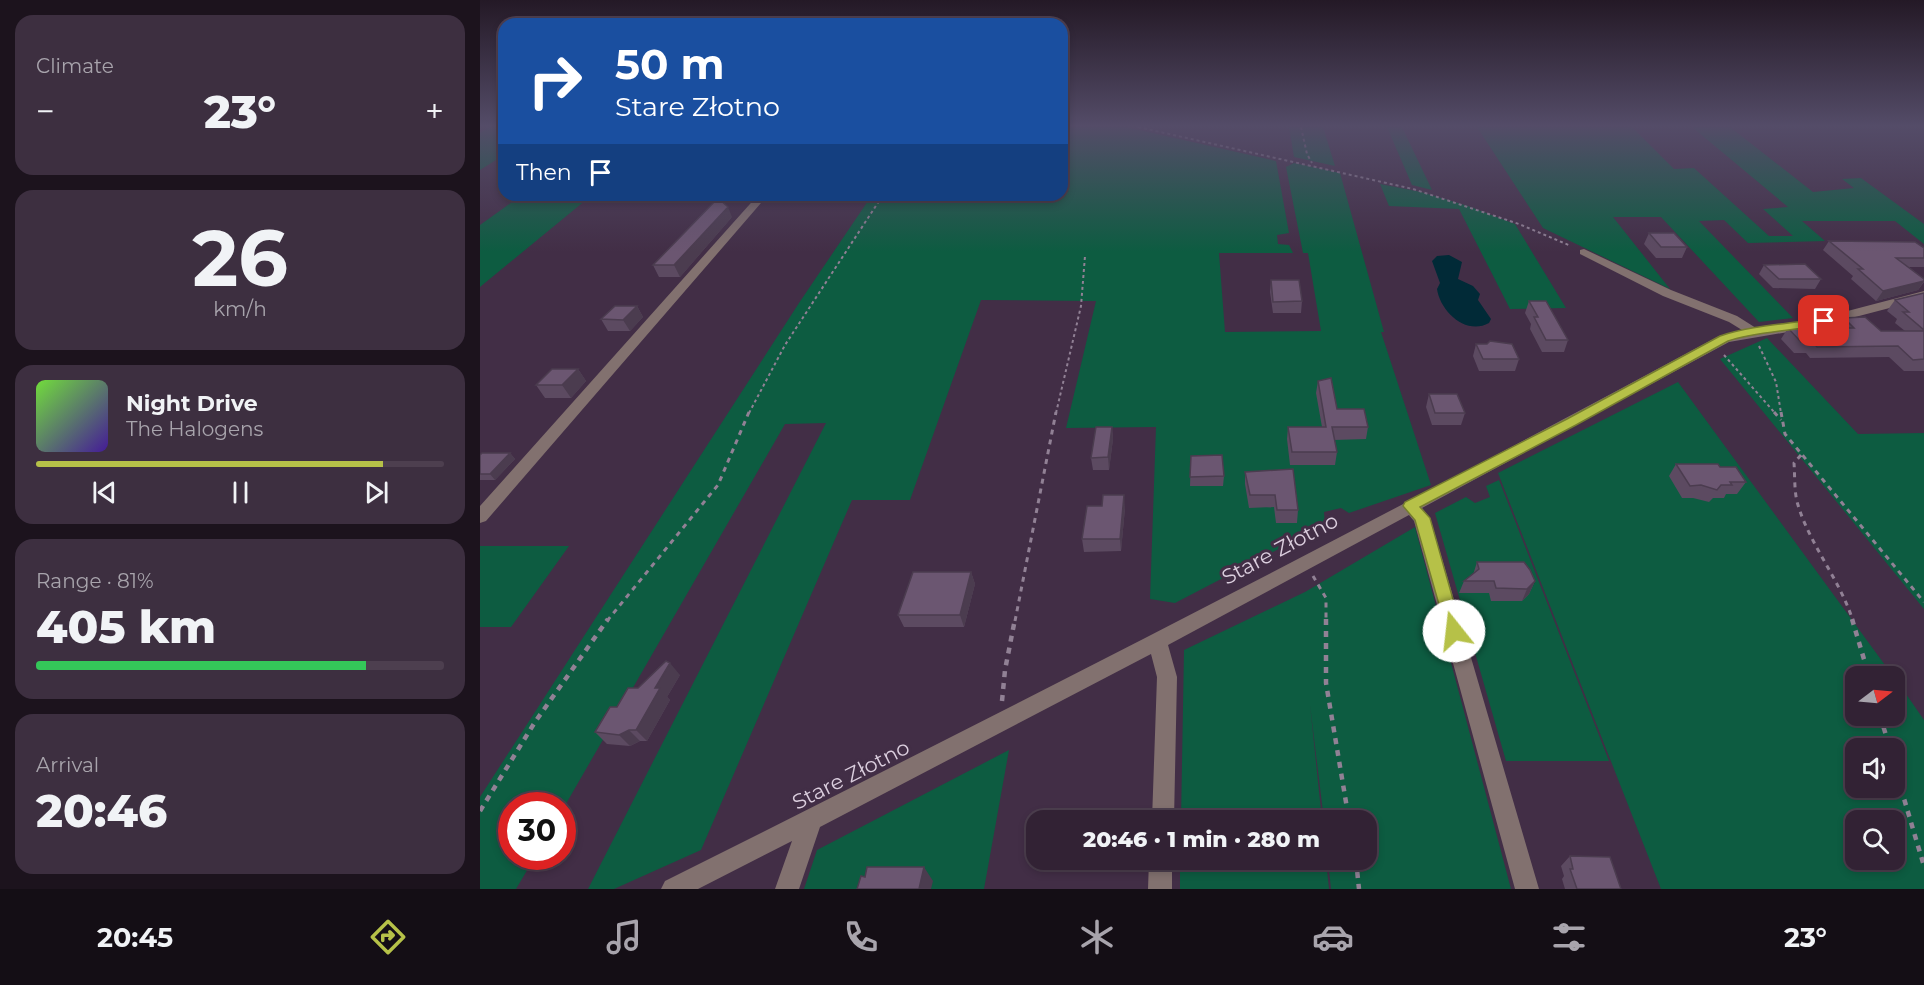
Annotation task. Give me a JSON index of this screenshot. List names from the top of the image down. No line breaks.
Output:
{"streets":{"street":["Stare Złotno"]},"north":"right","page":{"tile":["Climate",["26","km/h"],["Range · 81%","405 km"],["Arrival","20:46"]],"turn":["50 m","Stare Złotno"],"heat":["−","23°","+"],"then":"Then","song":["Night Drive","The Halogens"],"limit":"30","trip":"20:46 · 1 min · 280 m","tabs":["20:45","23°"]}}
